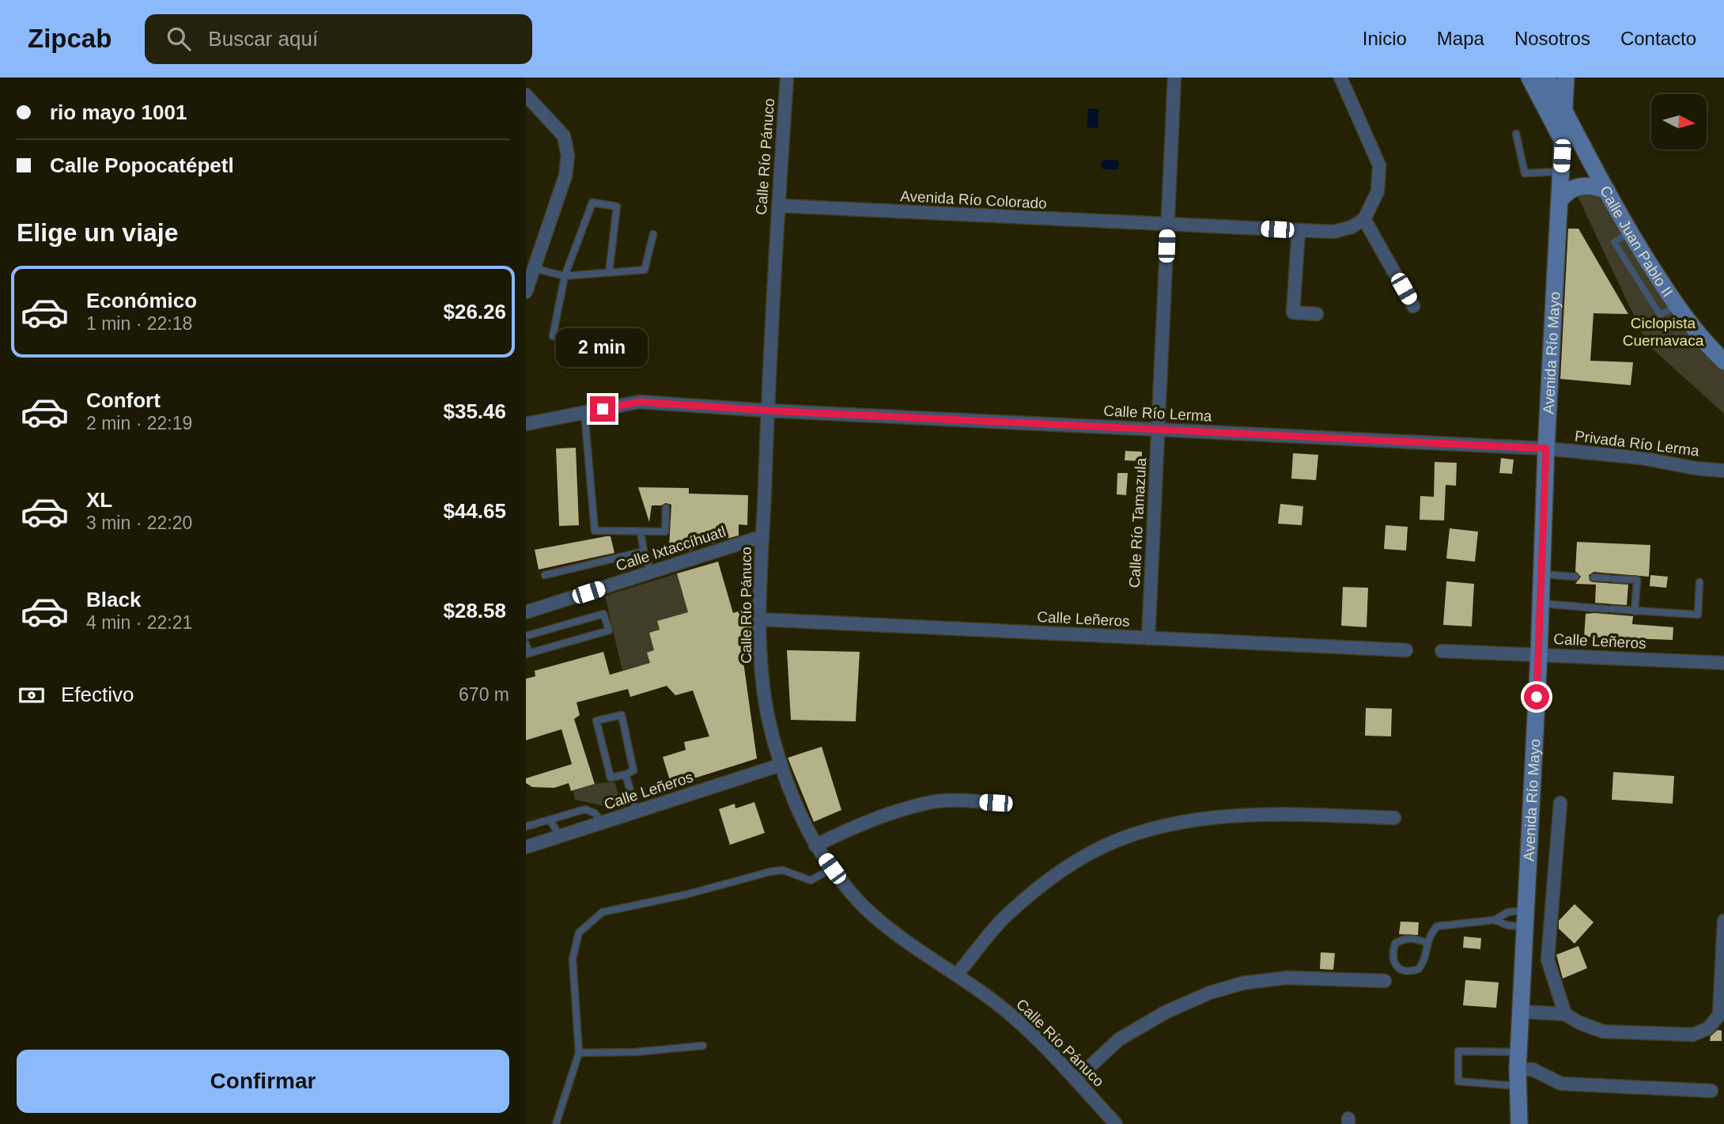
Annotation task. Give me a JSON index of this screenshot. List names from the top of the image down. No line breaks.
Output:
{"streets":{"street":["Calle Río Pánuco","Avenida Río Colorado","Calle Juan Pablo II","Avenida Río Mayo","Calle Río Lerma","Privada Río Lerma","Calle Río Tamazula","Calle Ixtaccíhuatl","Calle Leñeros"]},"crossings":[["Calle Río Pánuco","Avenida Río Colorado"],["Calle Río Pánuco","Calle Río Lerma"],["Calle Río Pánuco","Calle Ixtaccíhuatl"],["Calle Río Pánuco","Calle Leñeros"],["Avenida Río Colorado","Calle Río Tamazula"],["Calle Juan Pablo II","Avenida Río Mayo"],["Avenida Río Mayo","Calle Río Lerma"],["Avenida Río Mayo","Privada Río Lerma"],["Avenida Río Mayo","Calle Leñeros"],["Calle Río Lerma","Privada Río Lerma"],["Calle Río Lerma","Calle Río Tamazula"],["Calle Río Tamazula","Calle Leñeros"]],"parks":["Ciclopista Cuernavaca"],"north":"right","page":{"header":"Zipcab","search":"Buscar aquí","nav":["Inicio","Mapa","Nosotros","Contacto"],"banner":["rio mayo 1001","Calle Popocatépetl"],"heading":"Elige un viaje","list":[{"name":"Económico","note":"1 min · 22:18","value":"$26.26"},{"name":"Confort","note":"2 min · 22:19","value":"$35.46"},{"name":"XL","note":"3 min · 22:20","value":"$44.65"},{"name":"Black","note":"4 min · 22:21","value":"$28.58"}],"bubble":"2 min","pay":["Efectivo","670 m"],"buttons":"Confirmar"}}
